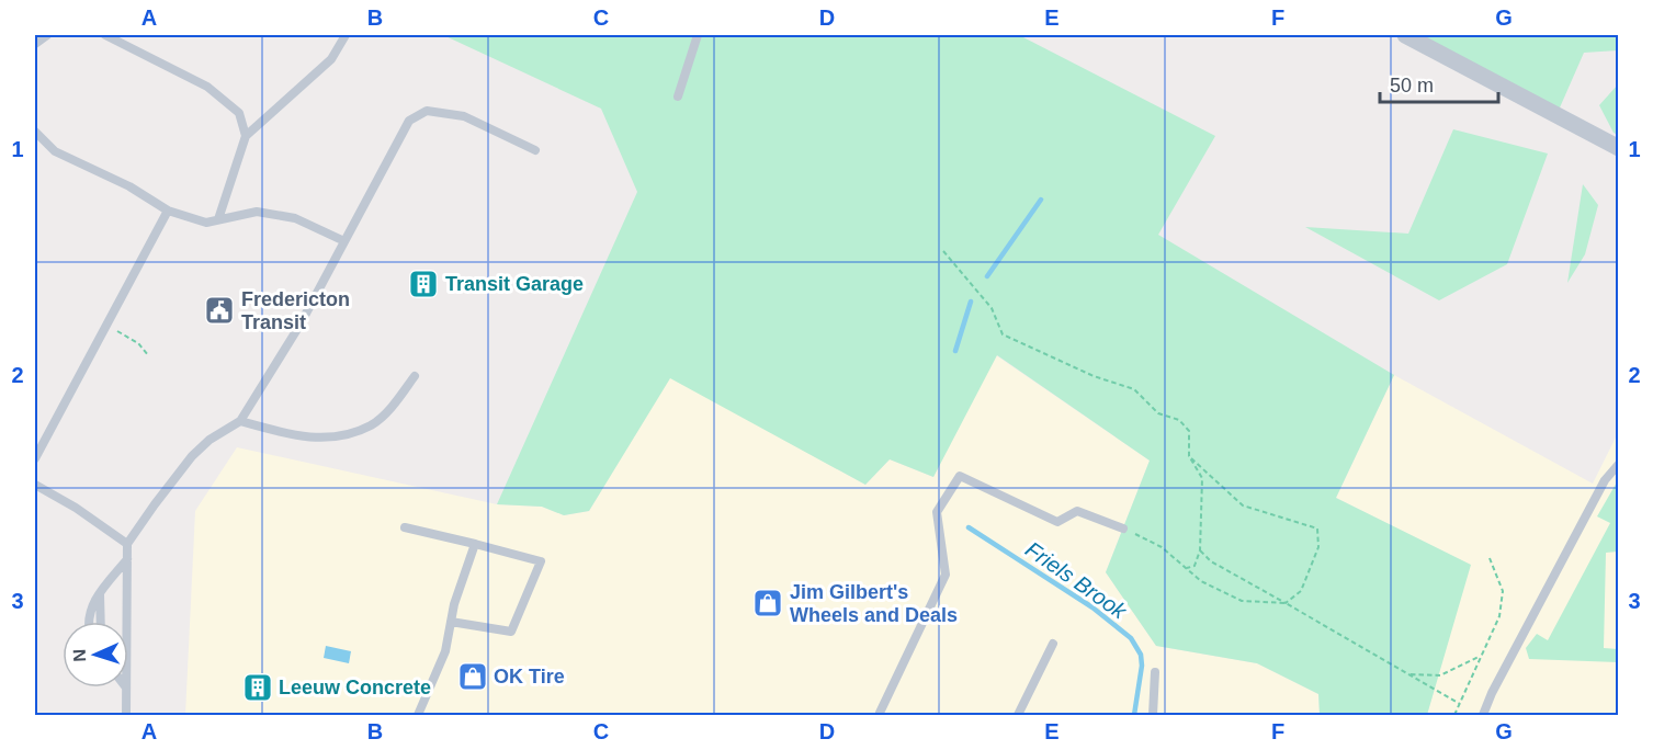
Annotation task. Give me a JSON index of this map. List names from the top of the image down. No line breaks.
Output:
{"water":["Friels Brook"],"places":{"building":["Transit Garage","Leeuw Concrete"],"public building":["Fredericton Transit"],"shop":["Jim Gilbert's Wheels and Deals","OK Tire"]},"scale_bar":"50 m","north":"left","grid":{"columns":["A","B","C","D","E","F","G"],"rows":["1","2","3"]}}
